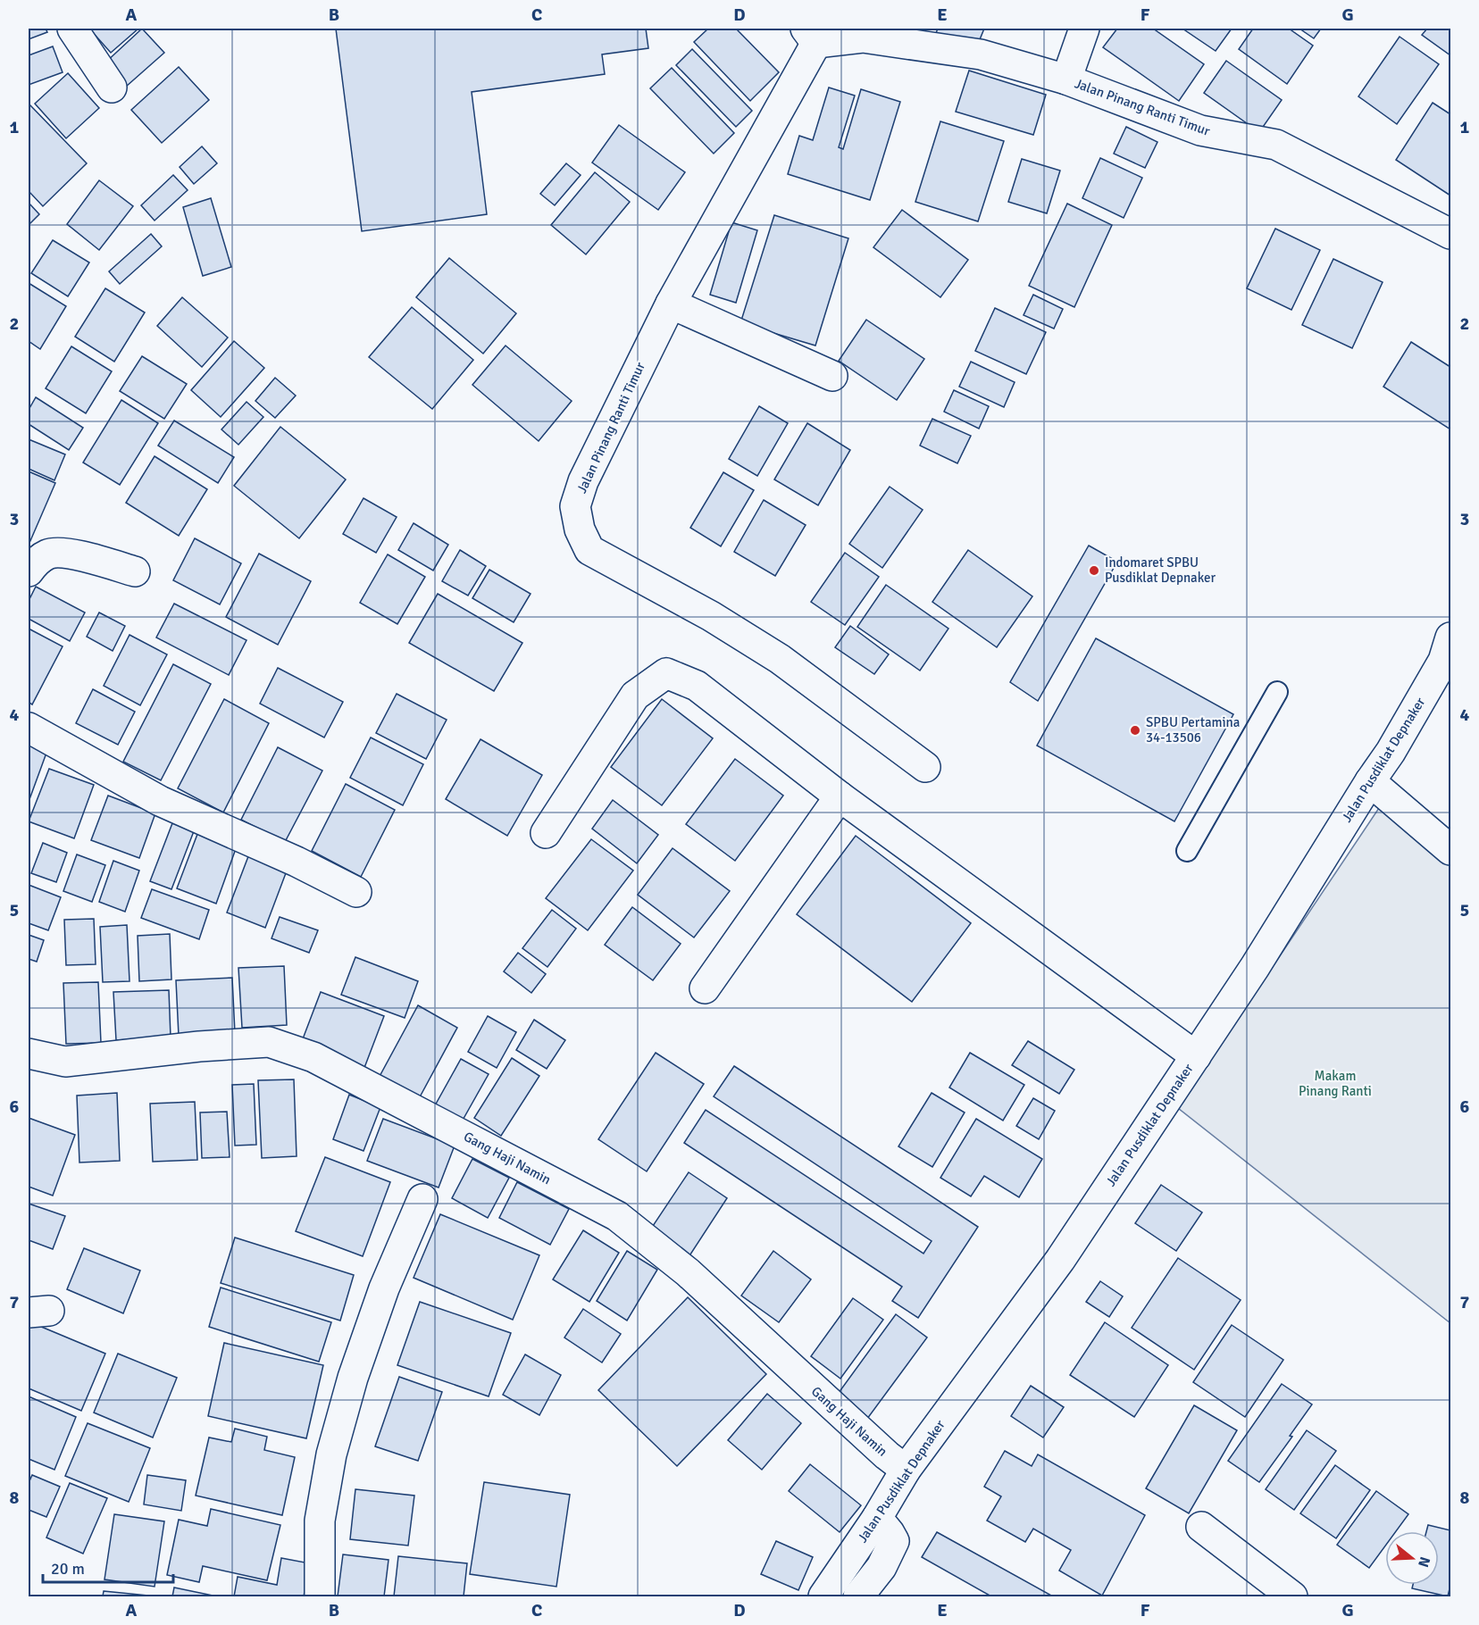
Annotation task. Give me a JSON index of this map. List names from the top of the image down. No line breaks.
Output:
{"streets":{"street":["Jalan Pinang Ranti Timur","Jalan Pusdiklat Depnaker","Gang Haji Namin"]},"crossings":[["Jalan Pusdiklat Depnaker","Gang Haji Namin"]],"parks":["Makam Pinang Ranti"],"places":["Indomaret SPBU Pusdiklat Depnaker","SPBU Pertamina 34-13506"],"scale_bar":"20 m","north":"right","grid":{"columns":["A","B","C","D","E","F","G"],"rows":["1","2","3","4","5","6","7","8"]}}
